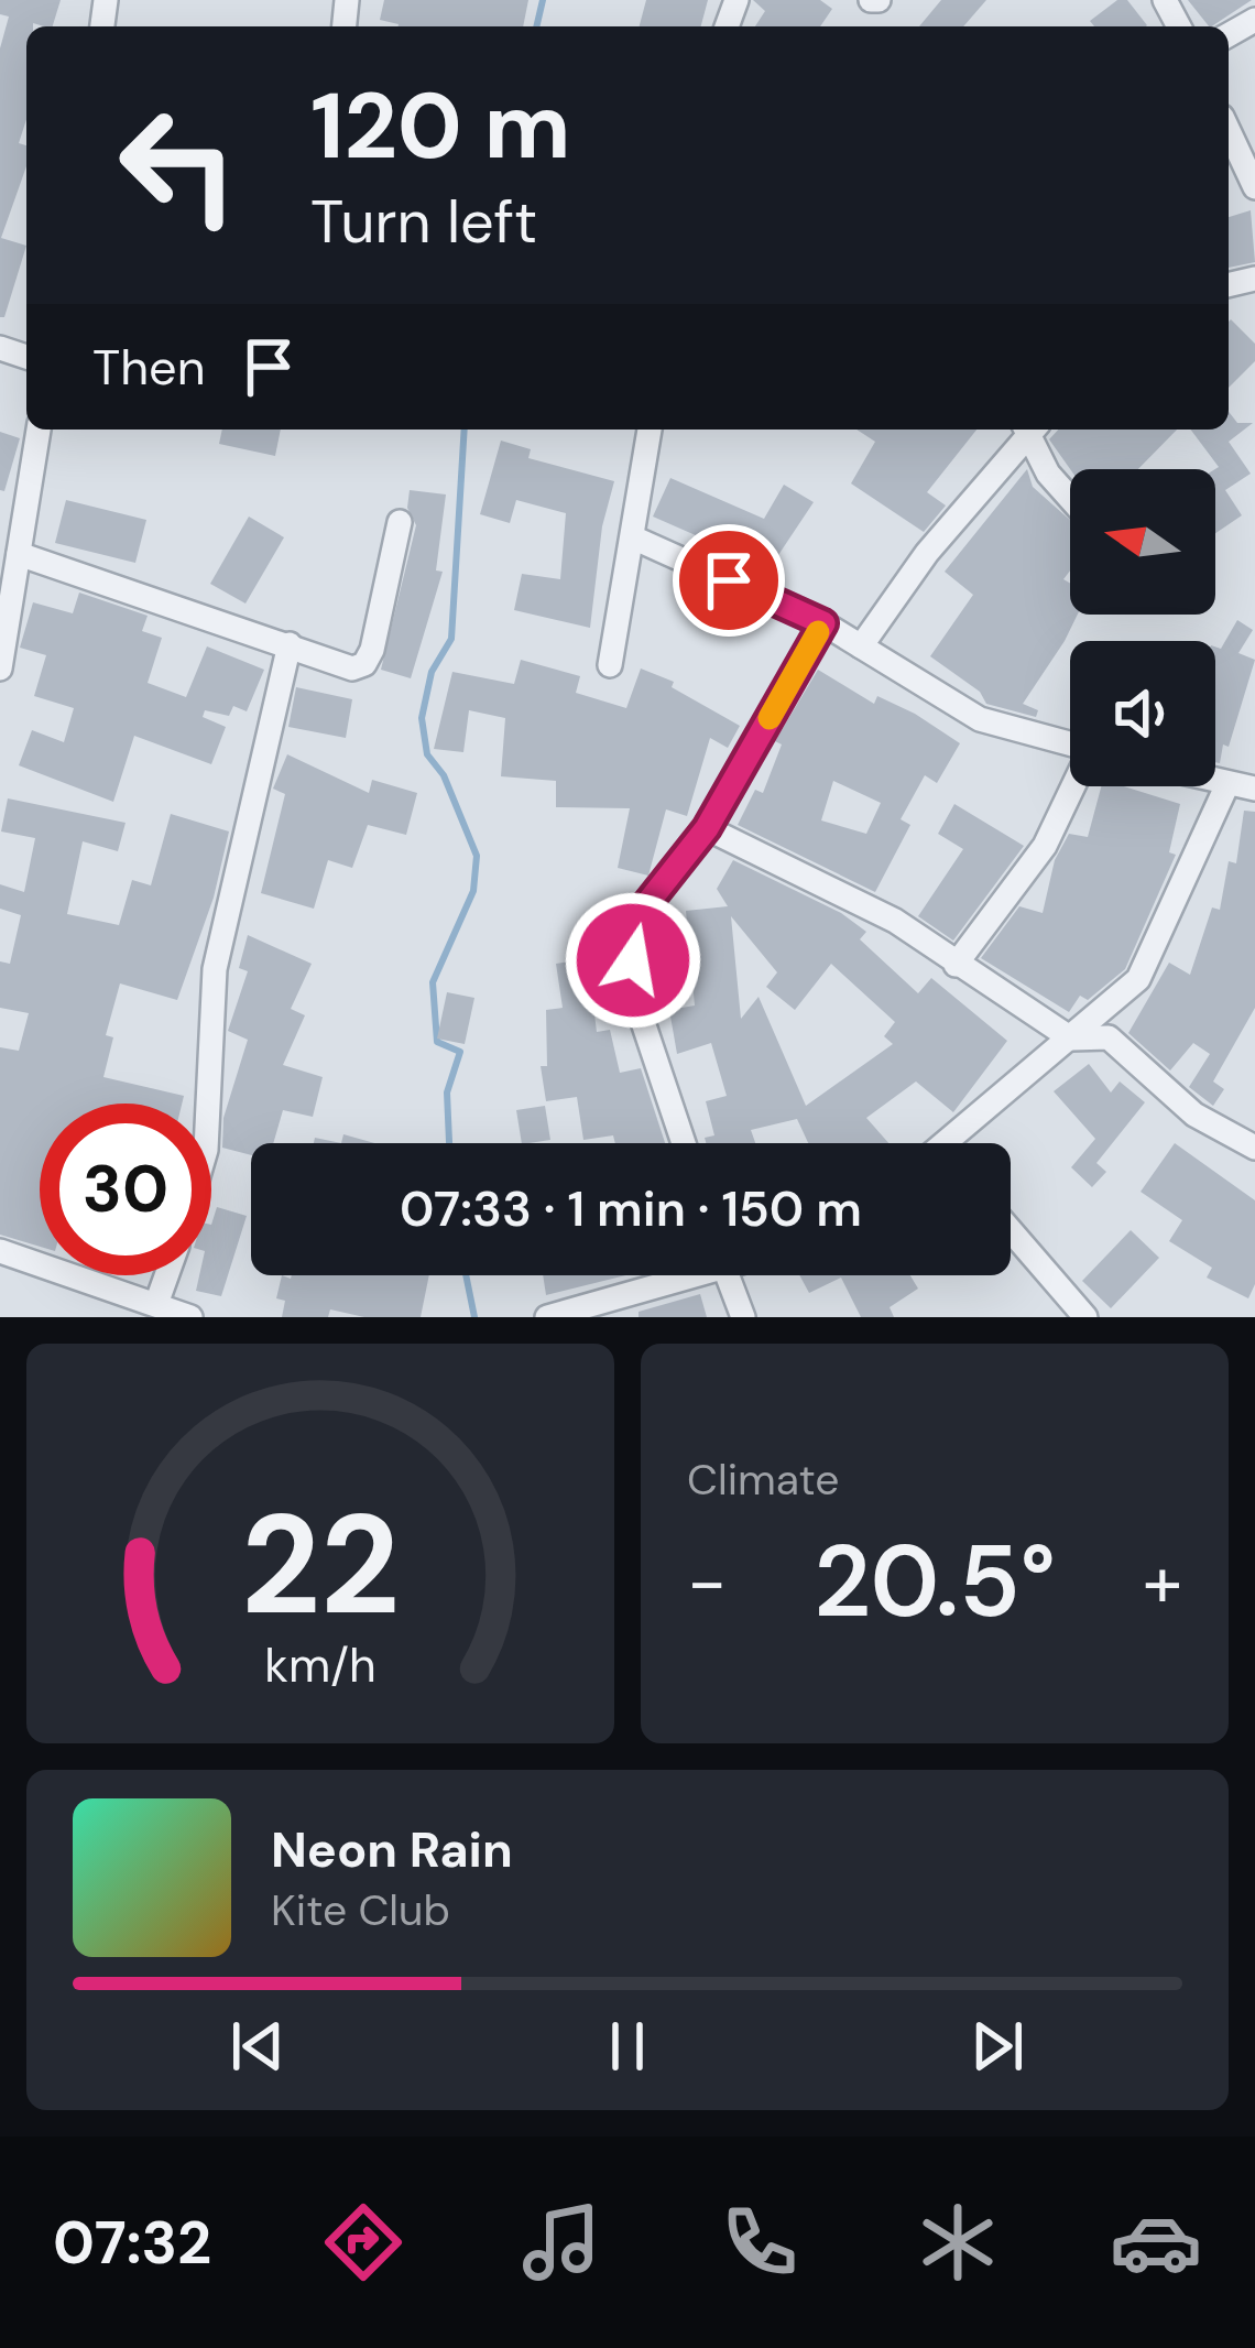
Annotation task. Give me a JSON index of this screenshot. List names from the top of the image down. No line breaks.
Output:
{"north":"left","page":{"turn":["120 m","Turn left"],"then":"Then","limit":"30","trip":"07:33 · 1 min · 150 m","tile":"Climate","heat":["−","20.5°","+"],"song":["Neon Rain","Kite Club"],"tabs":"07:32","gauge":["22","km/h"]}}
